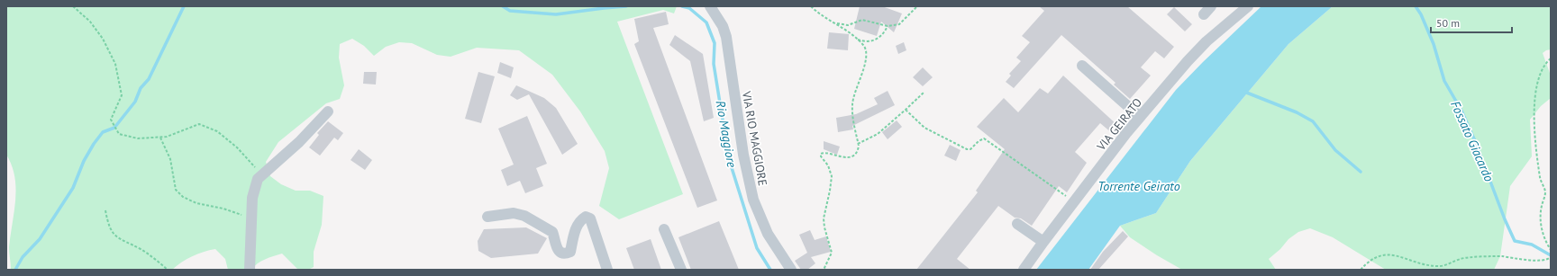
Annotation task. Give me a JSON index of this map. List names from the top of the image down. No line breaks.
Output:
{"streets":{"street":["VIA GEIRATO","VIA RIO MAGGIORE"]},"water":["Rio Maggiore","Fossato Giacardo","Torrente Geirato"],"scale_bar":"50 m"}
